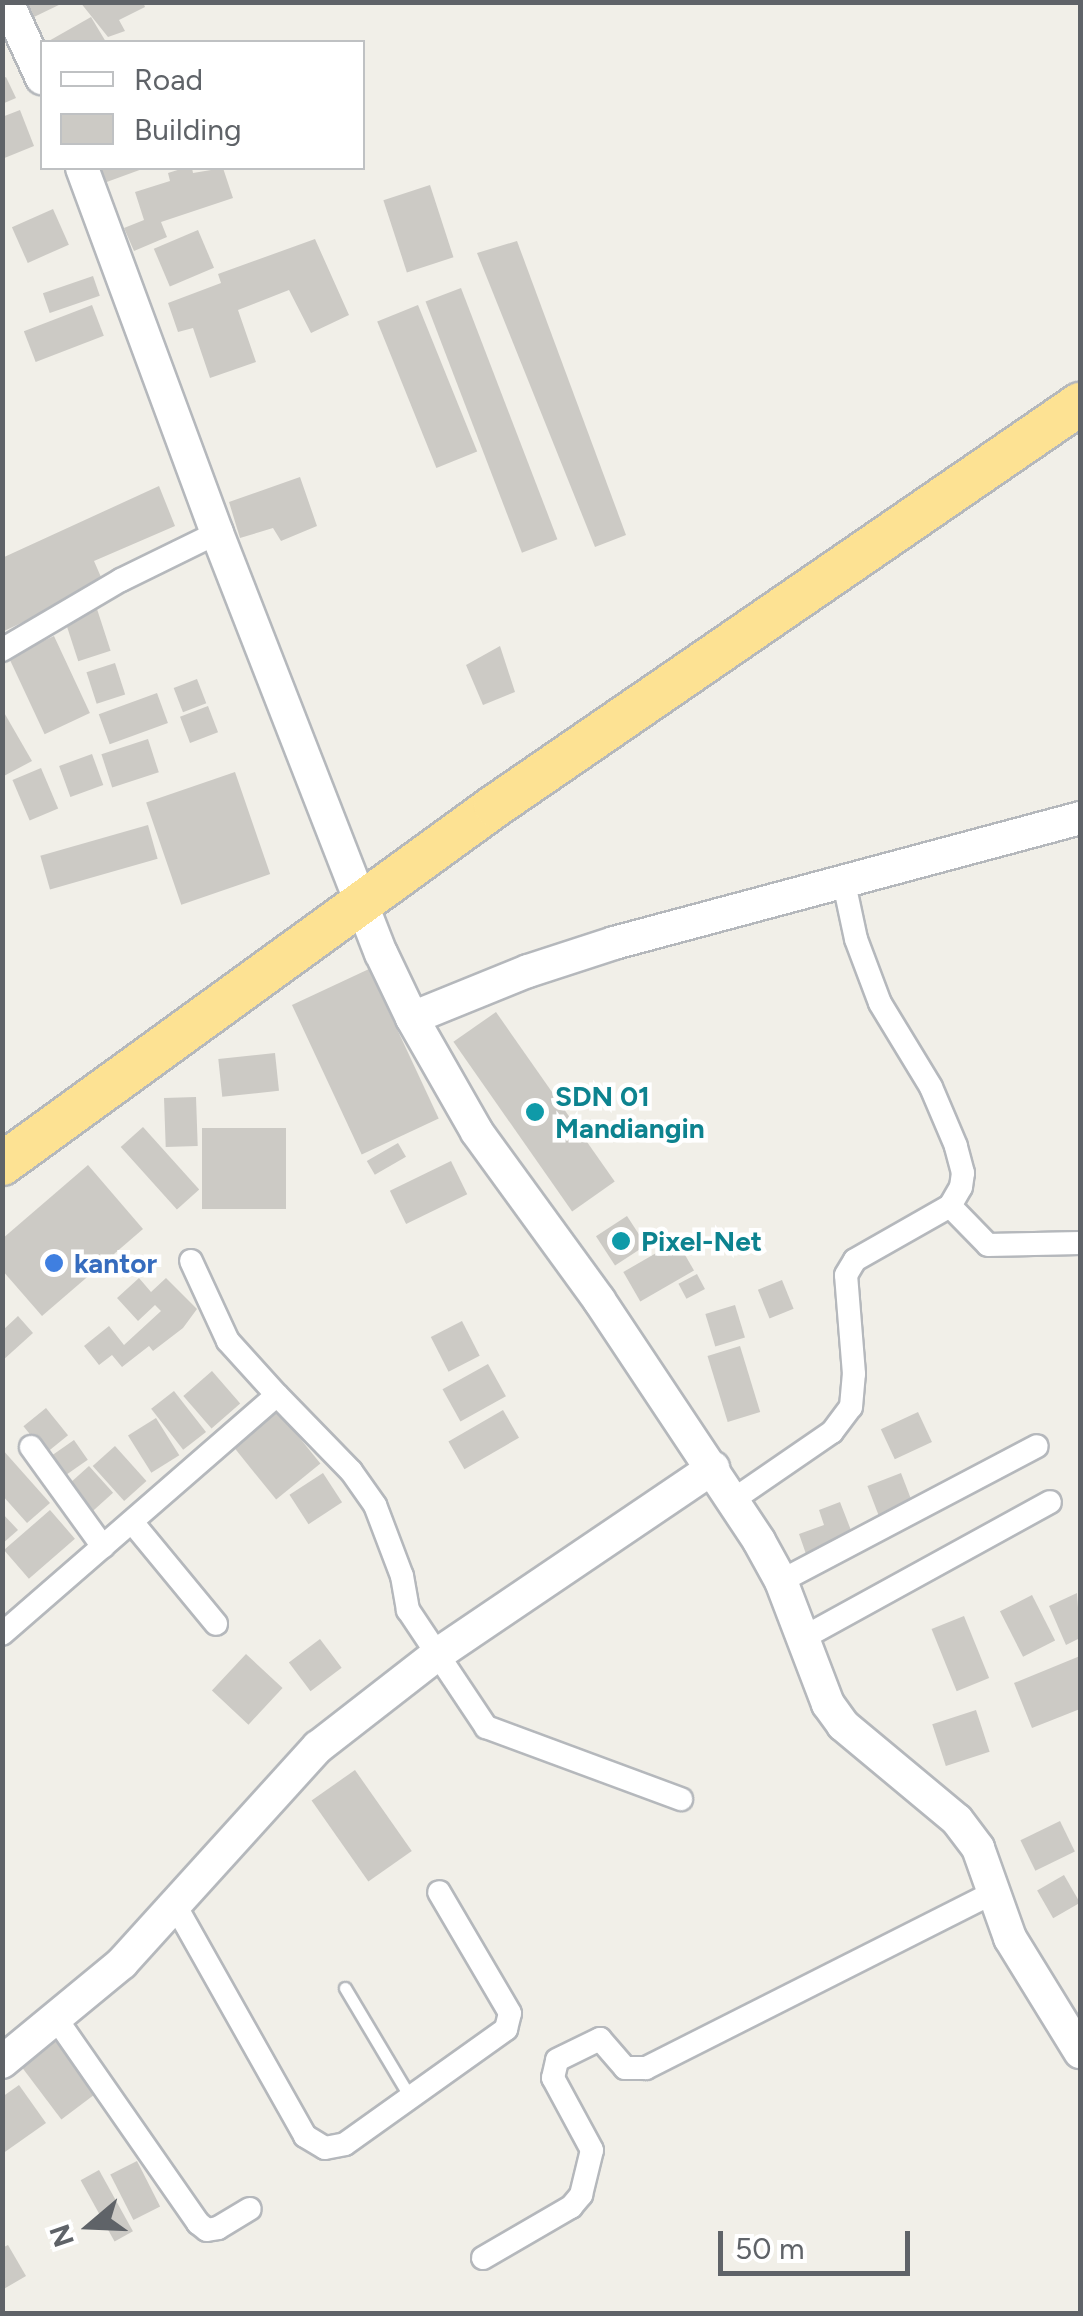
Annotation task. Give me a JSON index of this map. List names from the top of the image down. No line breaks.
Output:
{"places":["SDN 01 Mandiangin","Pixel-Net","kantor"],"legend":["Road","Building"],"scale_bar":"50 m","north":"left"}
